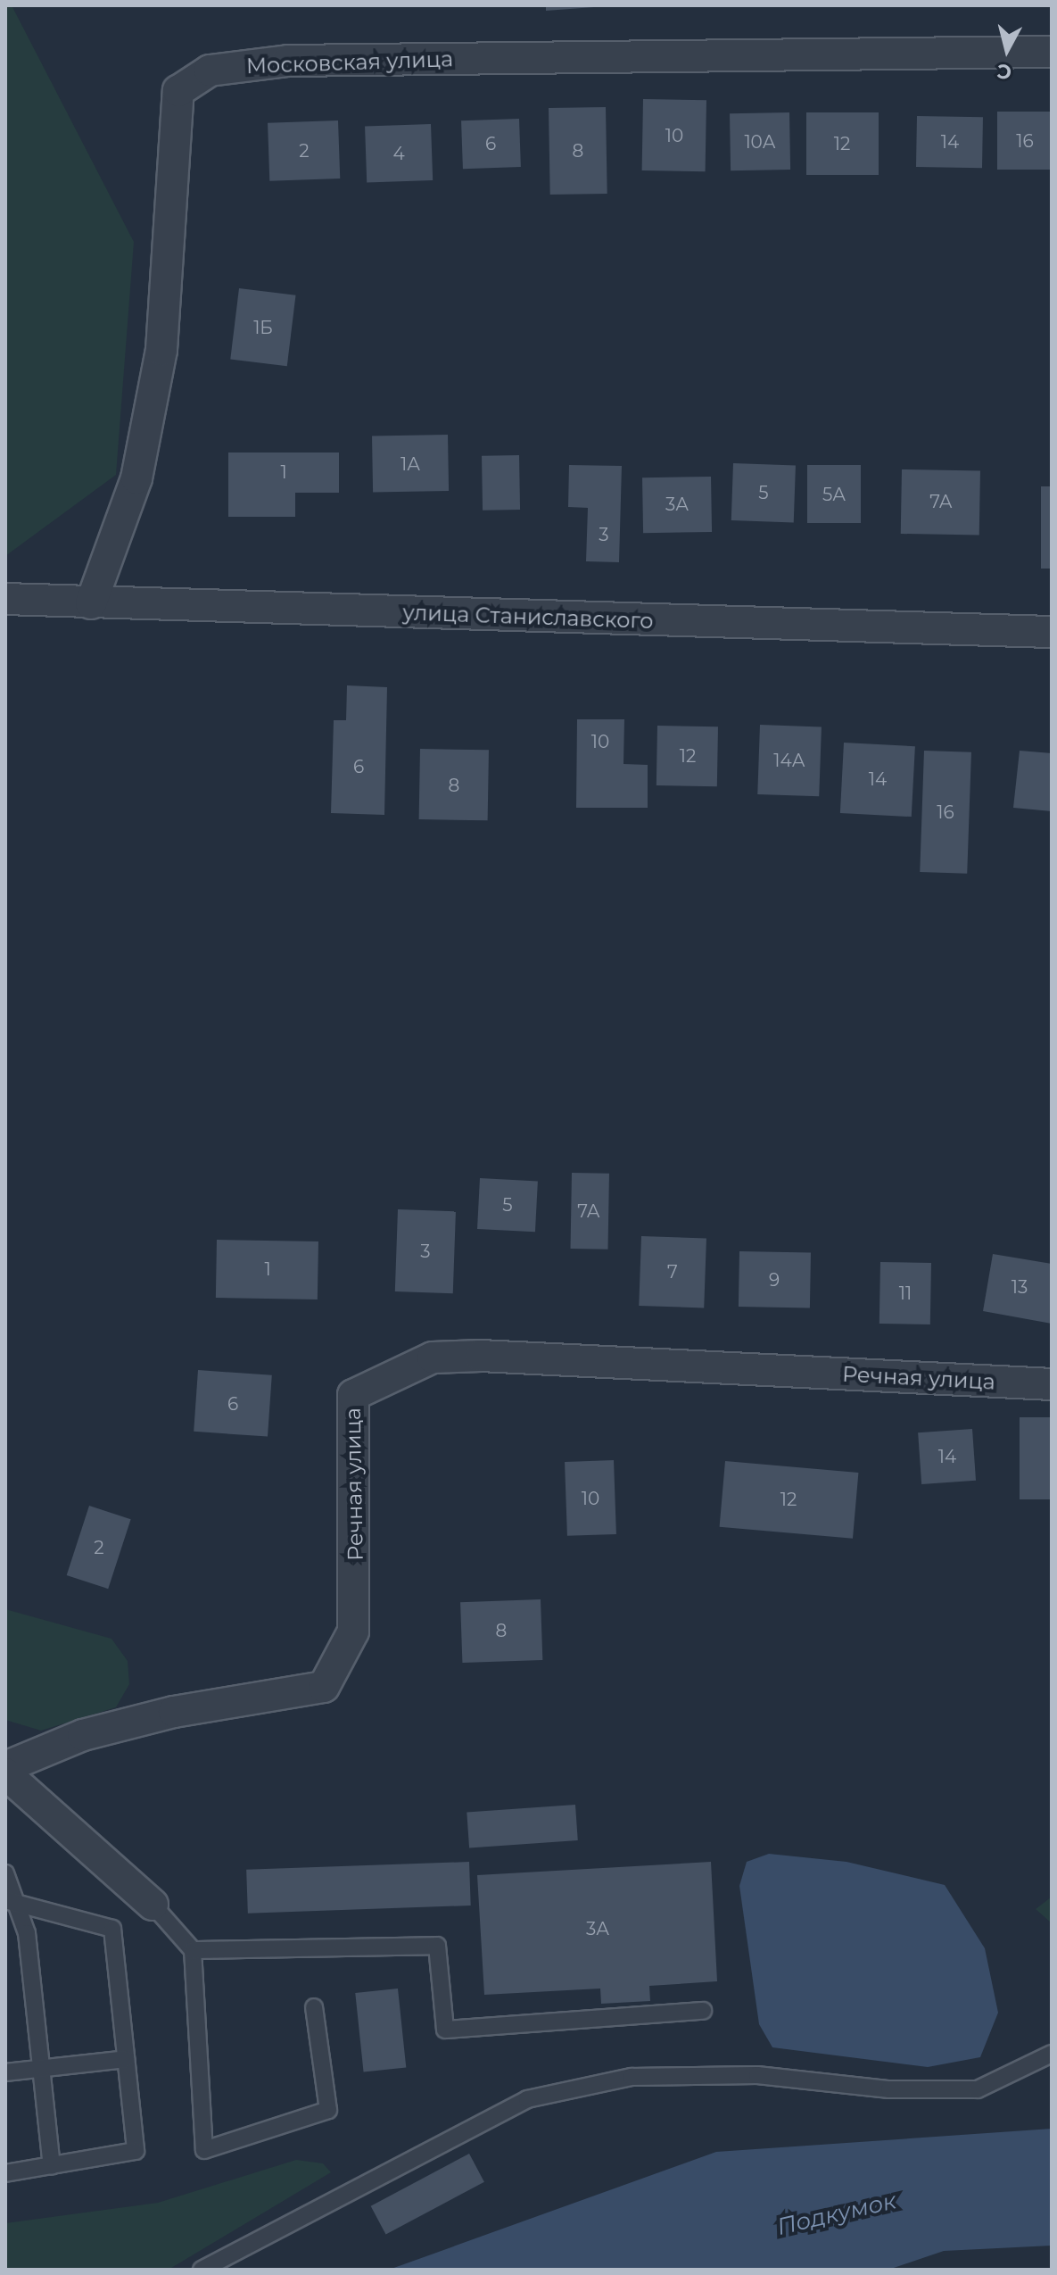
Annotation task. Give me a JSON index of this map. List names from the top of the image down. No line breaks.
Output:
{"streets":{"street":["Московская улица","улица Станиславского","Речная улица"]},"crossings":[["Московская улица","улица Станиславского"]],"water":["Подкумок"],"house_numbers":["10","16","10А","14","6","12","2","8","4","1Б","1А","1","5","5А","7А","3А","3","10","12","14А","6","14","8","16","5","7А","3","1","7","9","13","11","6","14","10","12","2","8","3А"],"north":"bottom"}
